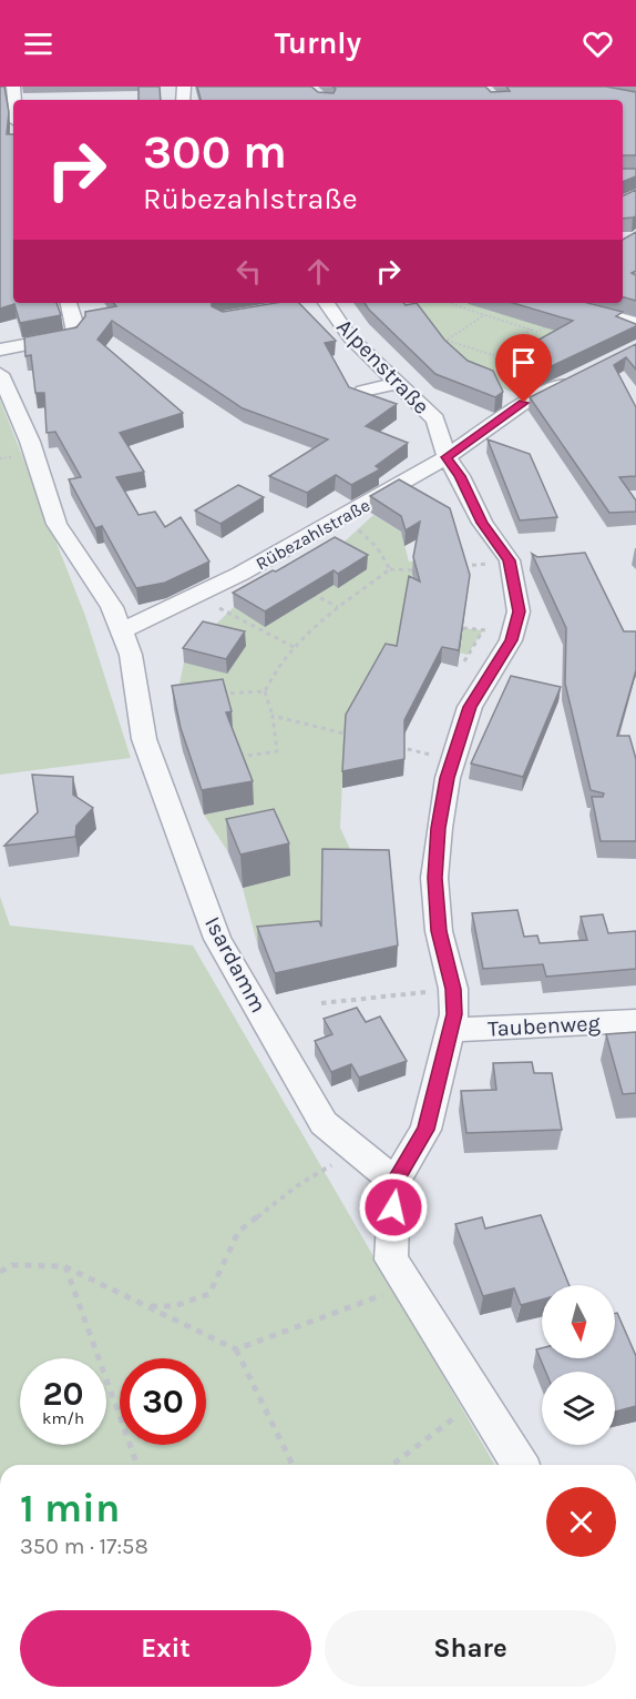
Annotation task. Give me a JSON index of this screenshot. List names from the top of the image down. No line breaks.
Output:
{"streets":{"street":["Alpenstraße","Rübezahlstraße","Isardamm","Taubenweg"]},"crossings":[["Alpenstraße","Rübezahlstraße"],["Alpenstraße","Isardamm"],["Alpenstraße","Taubenweg"],["Rübezahlstraße","Isardamm"]],"north":"bottom","page":{"header":"Turnly","turn":["300 m","Rübezahlstraße"],"speed":"20 km/h","limit":"30","heading":["1 min","350 m · 17:58"],"buttons":["Exit","Share"]}}
